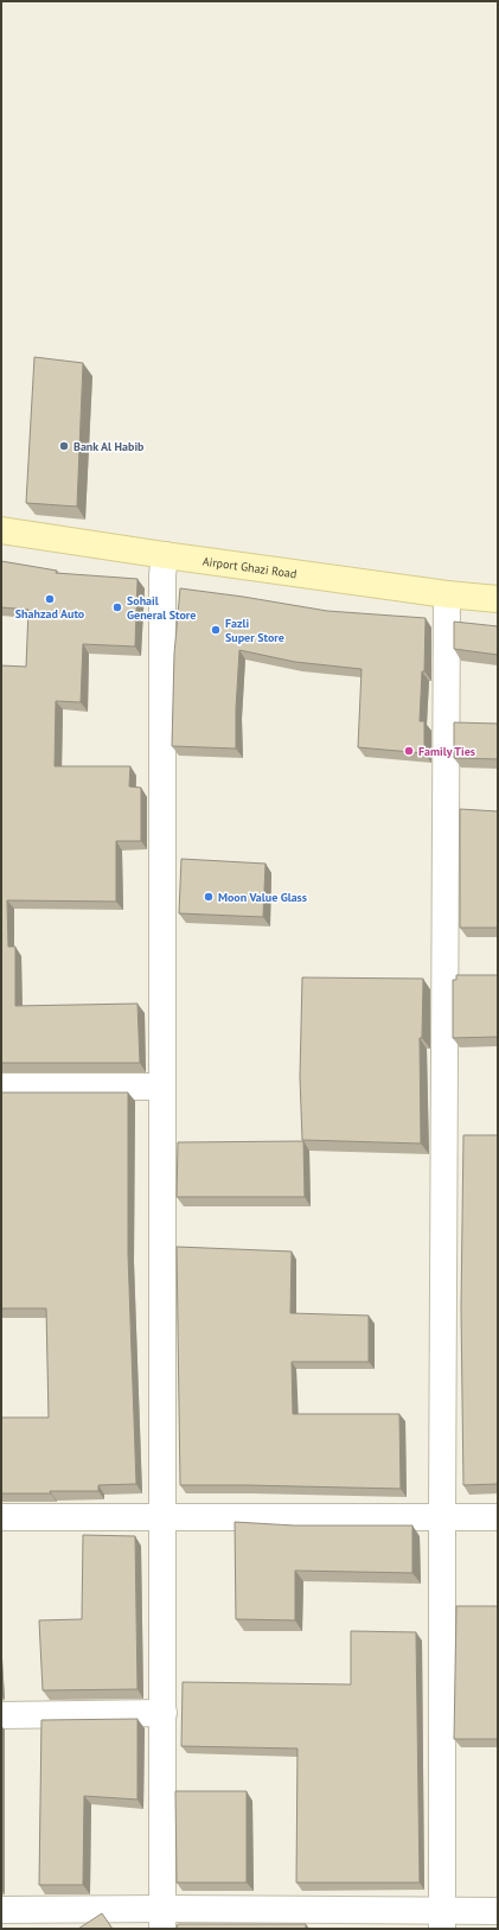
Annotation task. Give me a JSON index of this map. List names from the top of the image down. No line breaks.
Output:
{"streets":{"main road":["Airport Ghazi Road"]},"places":["Bank Al Habib","Shahzad Auto","Sohail General Store","Fazli Super Store","Family Ties","Moon Value Glass"]}
